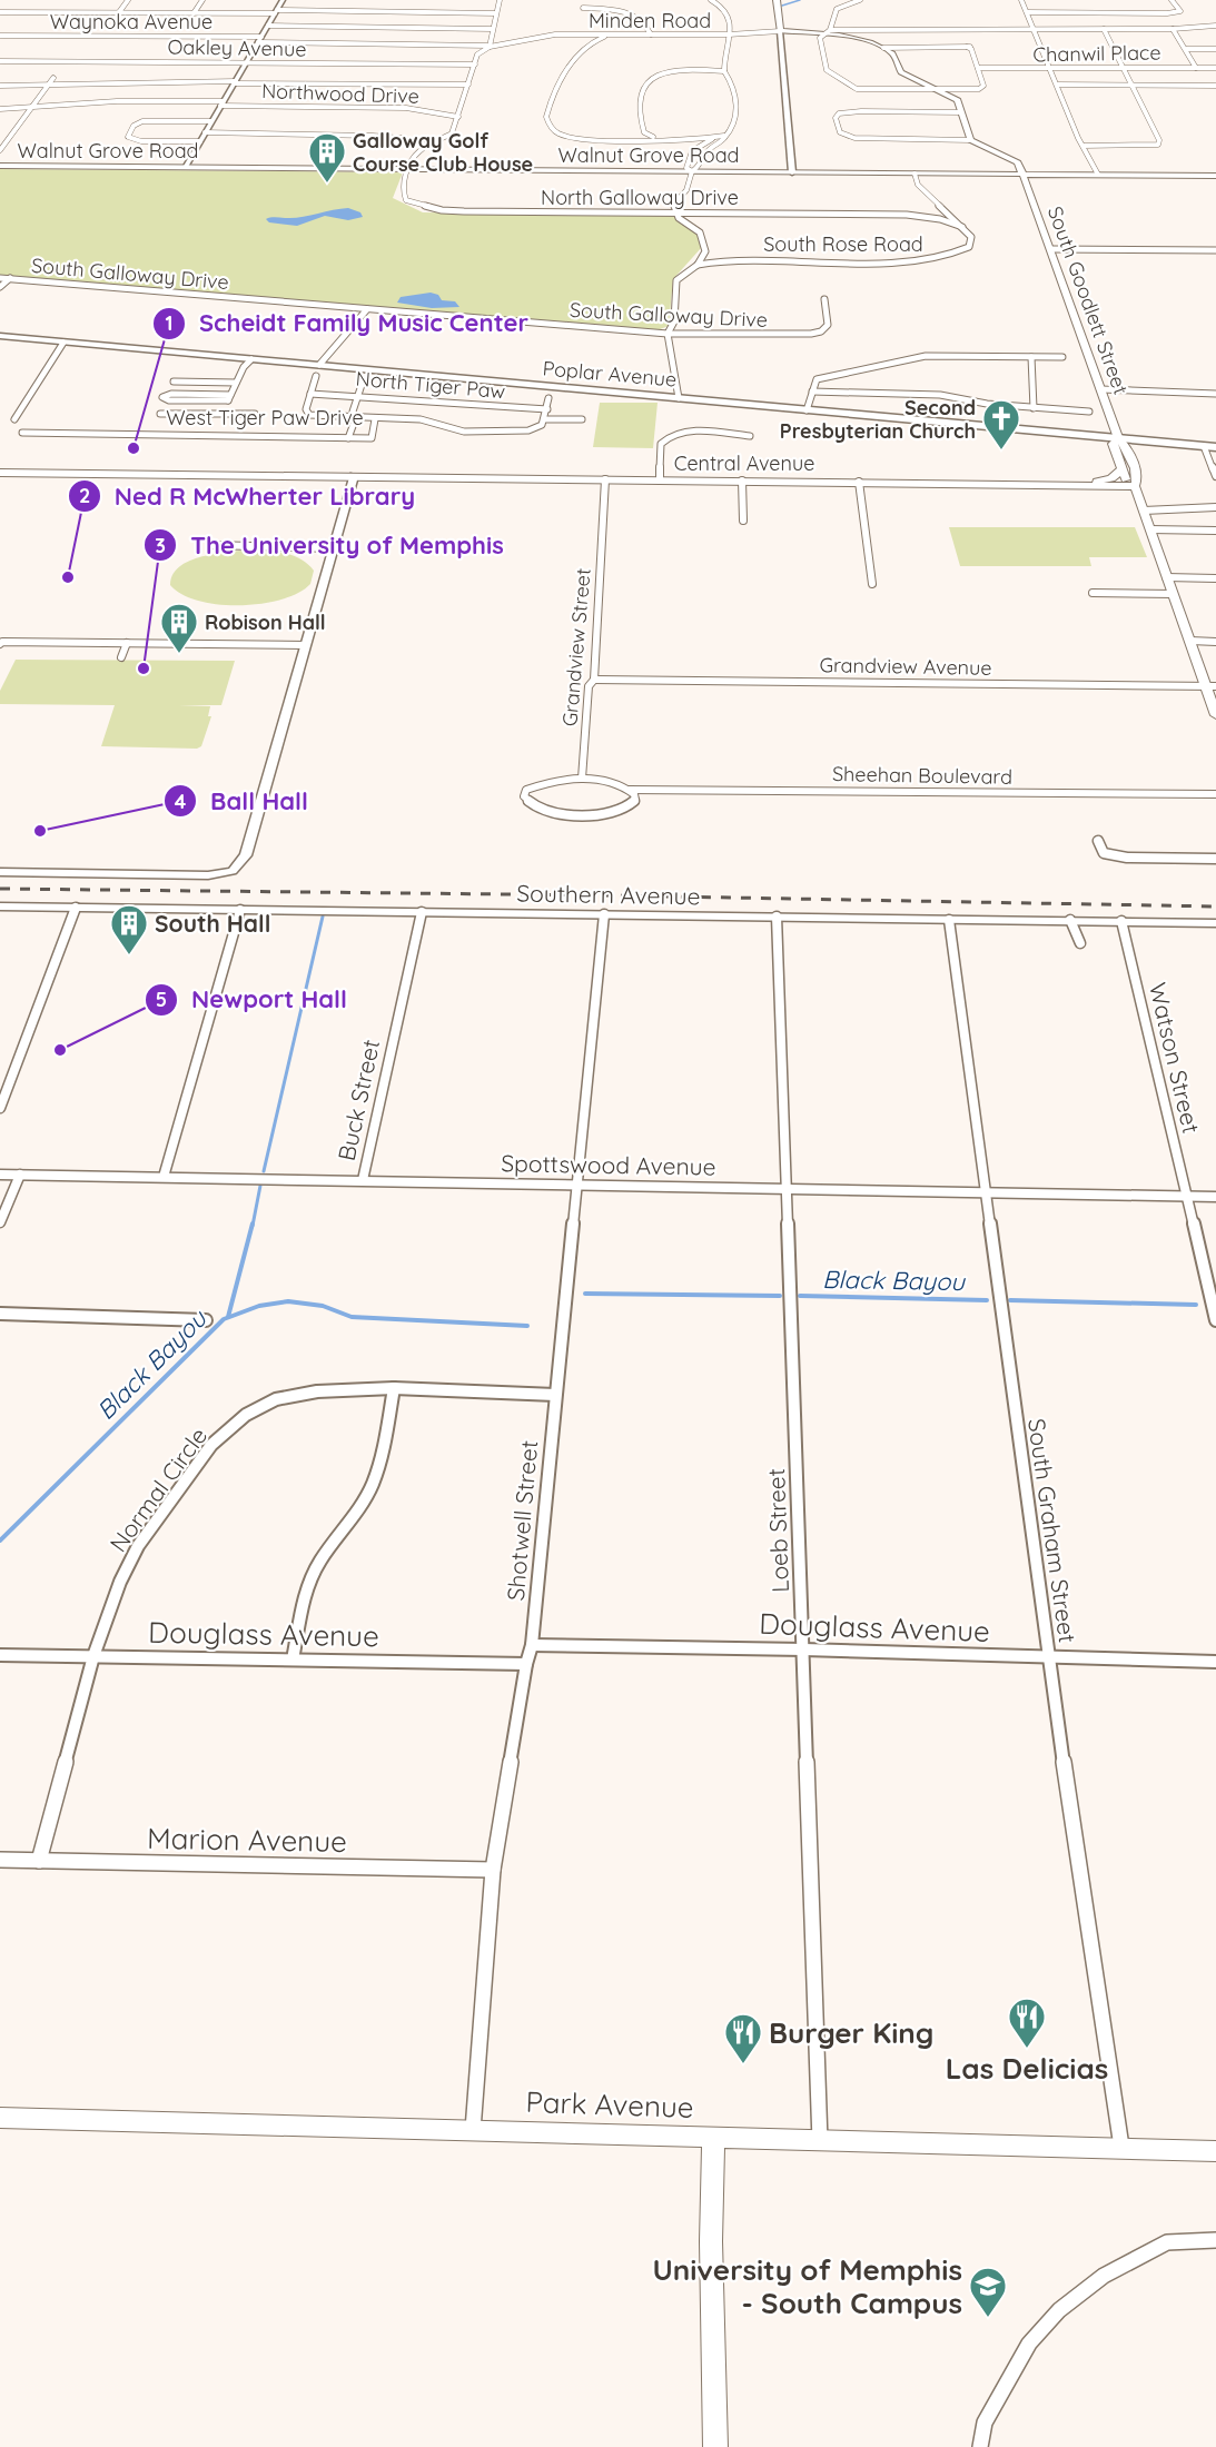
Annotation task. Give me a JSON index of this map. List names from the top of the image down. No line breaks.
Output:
{"streets":{"main road":["Walnut Grove Road","South Goodlett Street","Poplar Avenue","Central Avenue","Park Avenue"],"street":["Minden Road","Waynoka Avenue","Oakley Avenue","Chanwil Place","Northwood Drive","North Galloway Drive","South Rose Road","South Galloway Drive","North Tiger Paw","West Tiger Paw Drive","Grandview Street","Grandview Avenue","Sheehan Boulevard","Southern Avenue","Watson Street","Buck Street","Spottswood Avenue","Normal Circle","Shotwell Street","Loeb Street","South Graham Street","Douglass Avenue","Marion Avenue"]},"crossings":[["Minden Road","Waynoka Avenue"],["Walnut Grove Road","North Galloway Drive"],["Walnut Grove Road","South Rose Road"],["Walnut Grove Road","South Goodlett Street"],["North Galloway Drive","South Rose Road"],["South Goodlett Street","Poplar Avenue"],["South Goodlett Street","Central Avenue"],["South Goodlett Street","Grandview Avenue"],["Central Avenue","Grandview Street"],["Grandview Street","Grandview Avenue"],["Grandview Street","Sheehan Boulevard"],["Southern Avenue","Watson Street"],["Southern Avenue","Buck Street"],["Southern Avenue","Shotwell Street"],["Southern Avenue","Loeb Street"],["Southern Avenue","South Graham Street"],["Watson Street","Spottswood Avenue"],["Buck Street","Spottswood Avenue"],["Spottswood Avenue","Shotwell Street"],["Spottswood Avenue","Loeb Street"],["Spottswood Avenue","South Graham Street"],["Normal Circle","Shotwell Street"],["Normal Circle","Douglass Avenue"],["Normal Circle","Marion Avenue"],["Shotwell Street","Douglass Avenue"],["Shotwell Street","Marion Avenue"],["Shotwell Street","Park Avenue"],["Loeb Street","Douglass Avenue"],["Loeb Street","Park Avenue"],["South Graham Street","Douglass Avenue"],["South Graham Street","Park Avenue"]],"water":["Black Bayou"],"places":{"building":["Galloway Golf Course Club House","Robison Hall","South Hall"],"other":["Scheidt Family Music Center","Ned R McWherter Library","The University of Memphis","Ball Hall","Newport Hall"],"church":["Second Presbyterian Church"],"restaurant":["Las Delicias","Burger King"],"school or university":["University of Memphis - South Campus"]}}
